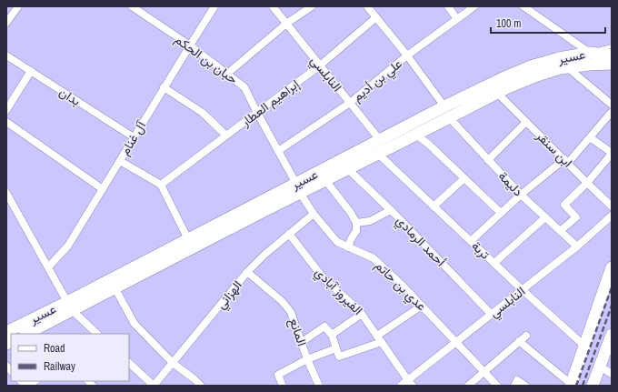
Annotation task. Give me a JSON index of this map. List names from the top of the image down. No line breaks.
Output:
{"streets":{"main road":["عسير"],"street":["حبان بن الحكم","النابلسي","علي بن أديم","بدان","إبراهيم العطار","آل غنام","ابن سنقر","دليمة","أحمد الرمادي","تربة","عدي بن حاتم","الفيروز آبادي","الهزاني","المانع"]},"crossings":[["عسير","حبان بن الحكم"],["عسير","النابلسي"],["عسير","ابن سنقر"],["عسير","دليمة"],["عسير","أحمد الرمادي"],["عسير","تربة"],["عسير","عدي بن حاتم"],["حبان بن الحكم","علي بن أديم"],["حبان بن الحكم","إبراهيم العطار"],["حبان بن الحكم","آل غنام"],["حبان بن الحكم","عدي بن حاتم"],["النابلسي","علي بن أديم"],["النابلسي","إبراهيم العطار"],["النابلسي","دليمة"],["النابلسي","أحمد الرمادي"],["النابلسي","تربة"],["النابلسي","عدي بن حاتم"],["النابلسي","الفيروز آبادي"],["علي بن أديم","دليمة"],["بدان","آل غنام"],["إبراهيم العطار","دليمة"],["عدي بن حاتم","الهزاني"],["الفيروز آبادي","الهزاني"],["الهزاني","المانع"]],"legend":["Road","Railway"],"scale_bar":"100 m"}
